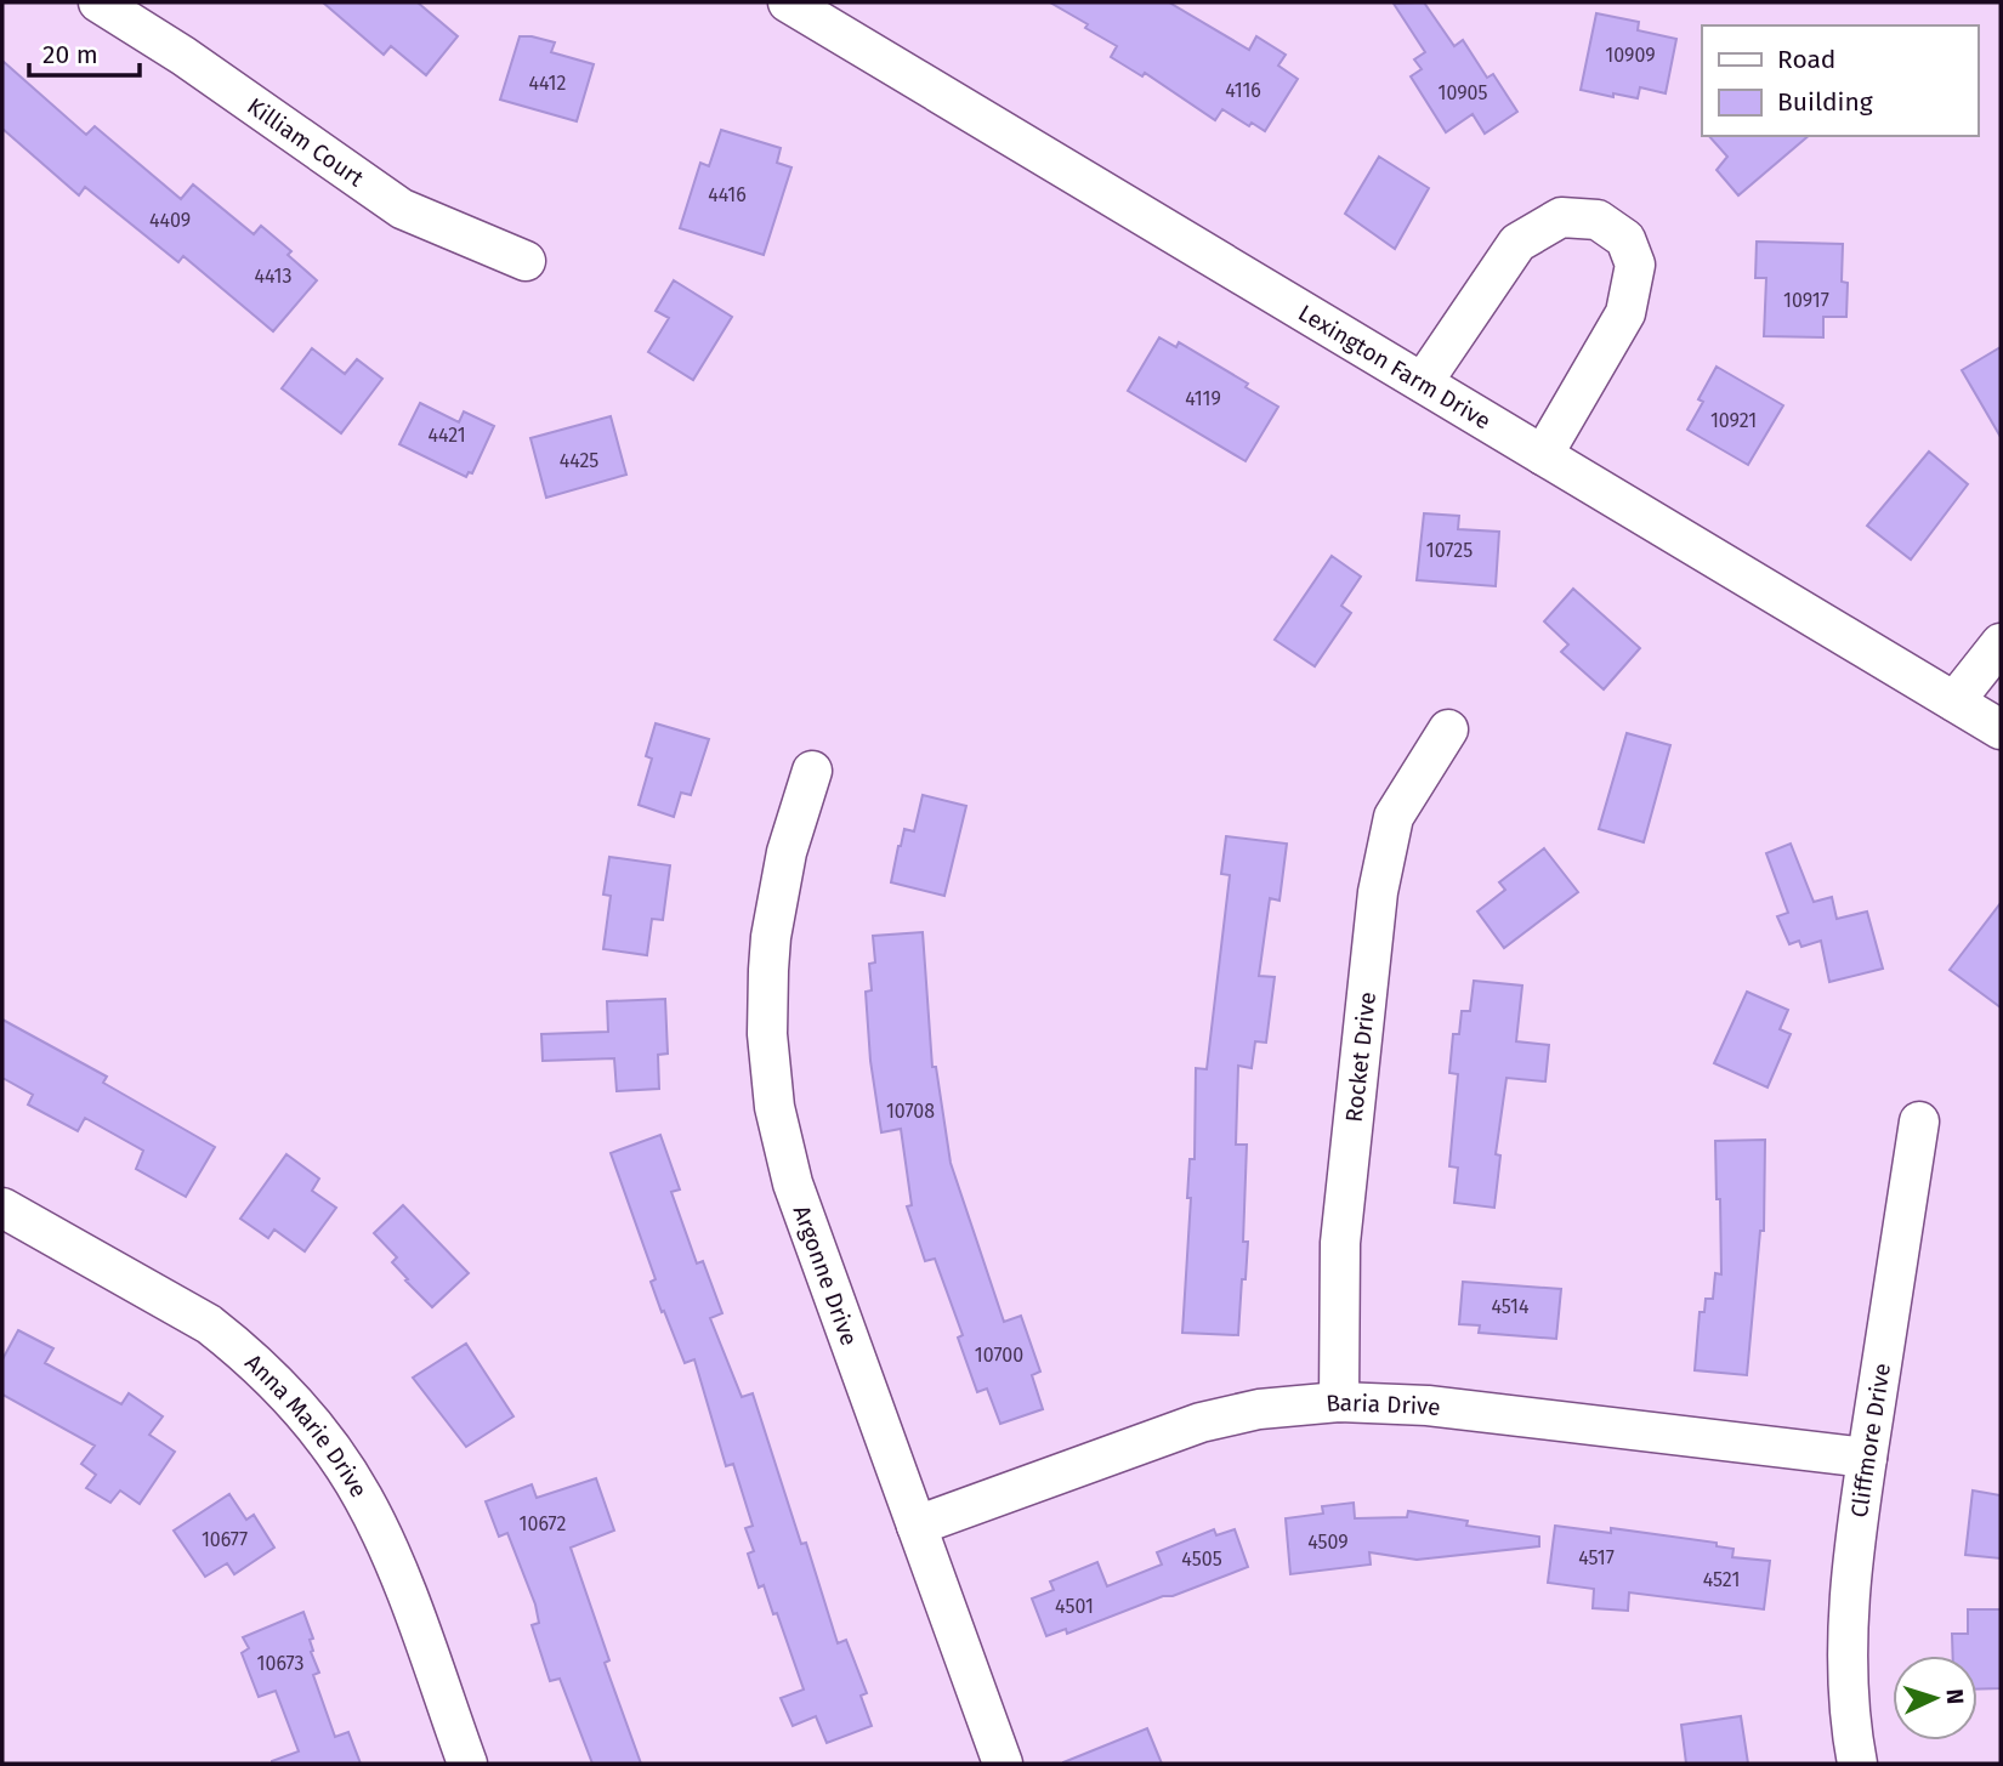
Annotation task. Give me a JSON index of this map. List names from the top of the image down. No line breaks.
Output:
{"streets":{"street":["Killiam Court","Lexington Farm Drive","Rocket Drive","Argonne Drive","Baria Drive","Anna Marie Drive","Cliffmore Drive"]},"crossings":[["Rocket Drive","Baria Drive"],["Argonne Drive","Baria Drive"],["Baria Drive","Cliffmore Drive"]],"house_numbers":["10909","4412","4116","10905","4416","4409","4413","10917","4119","10921","4421","4425","10725","10708","4514","10700","10672","10677","4509","4517","4505","4521","4501","10673"],"legend":["Road","Building"],"scale_bar":"20 m","north":"right"}
